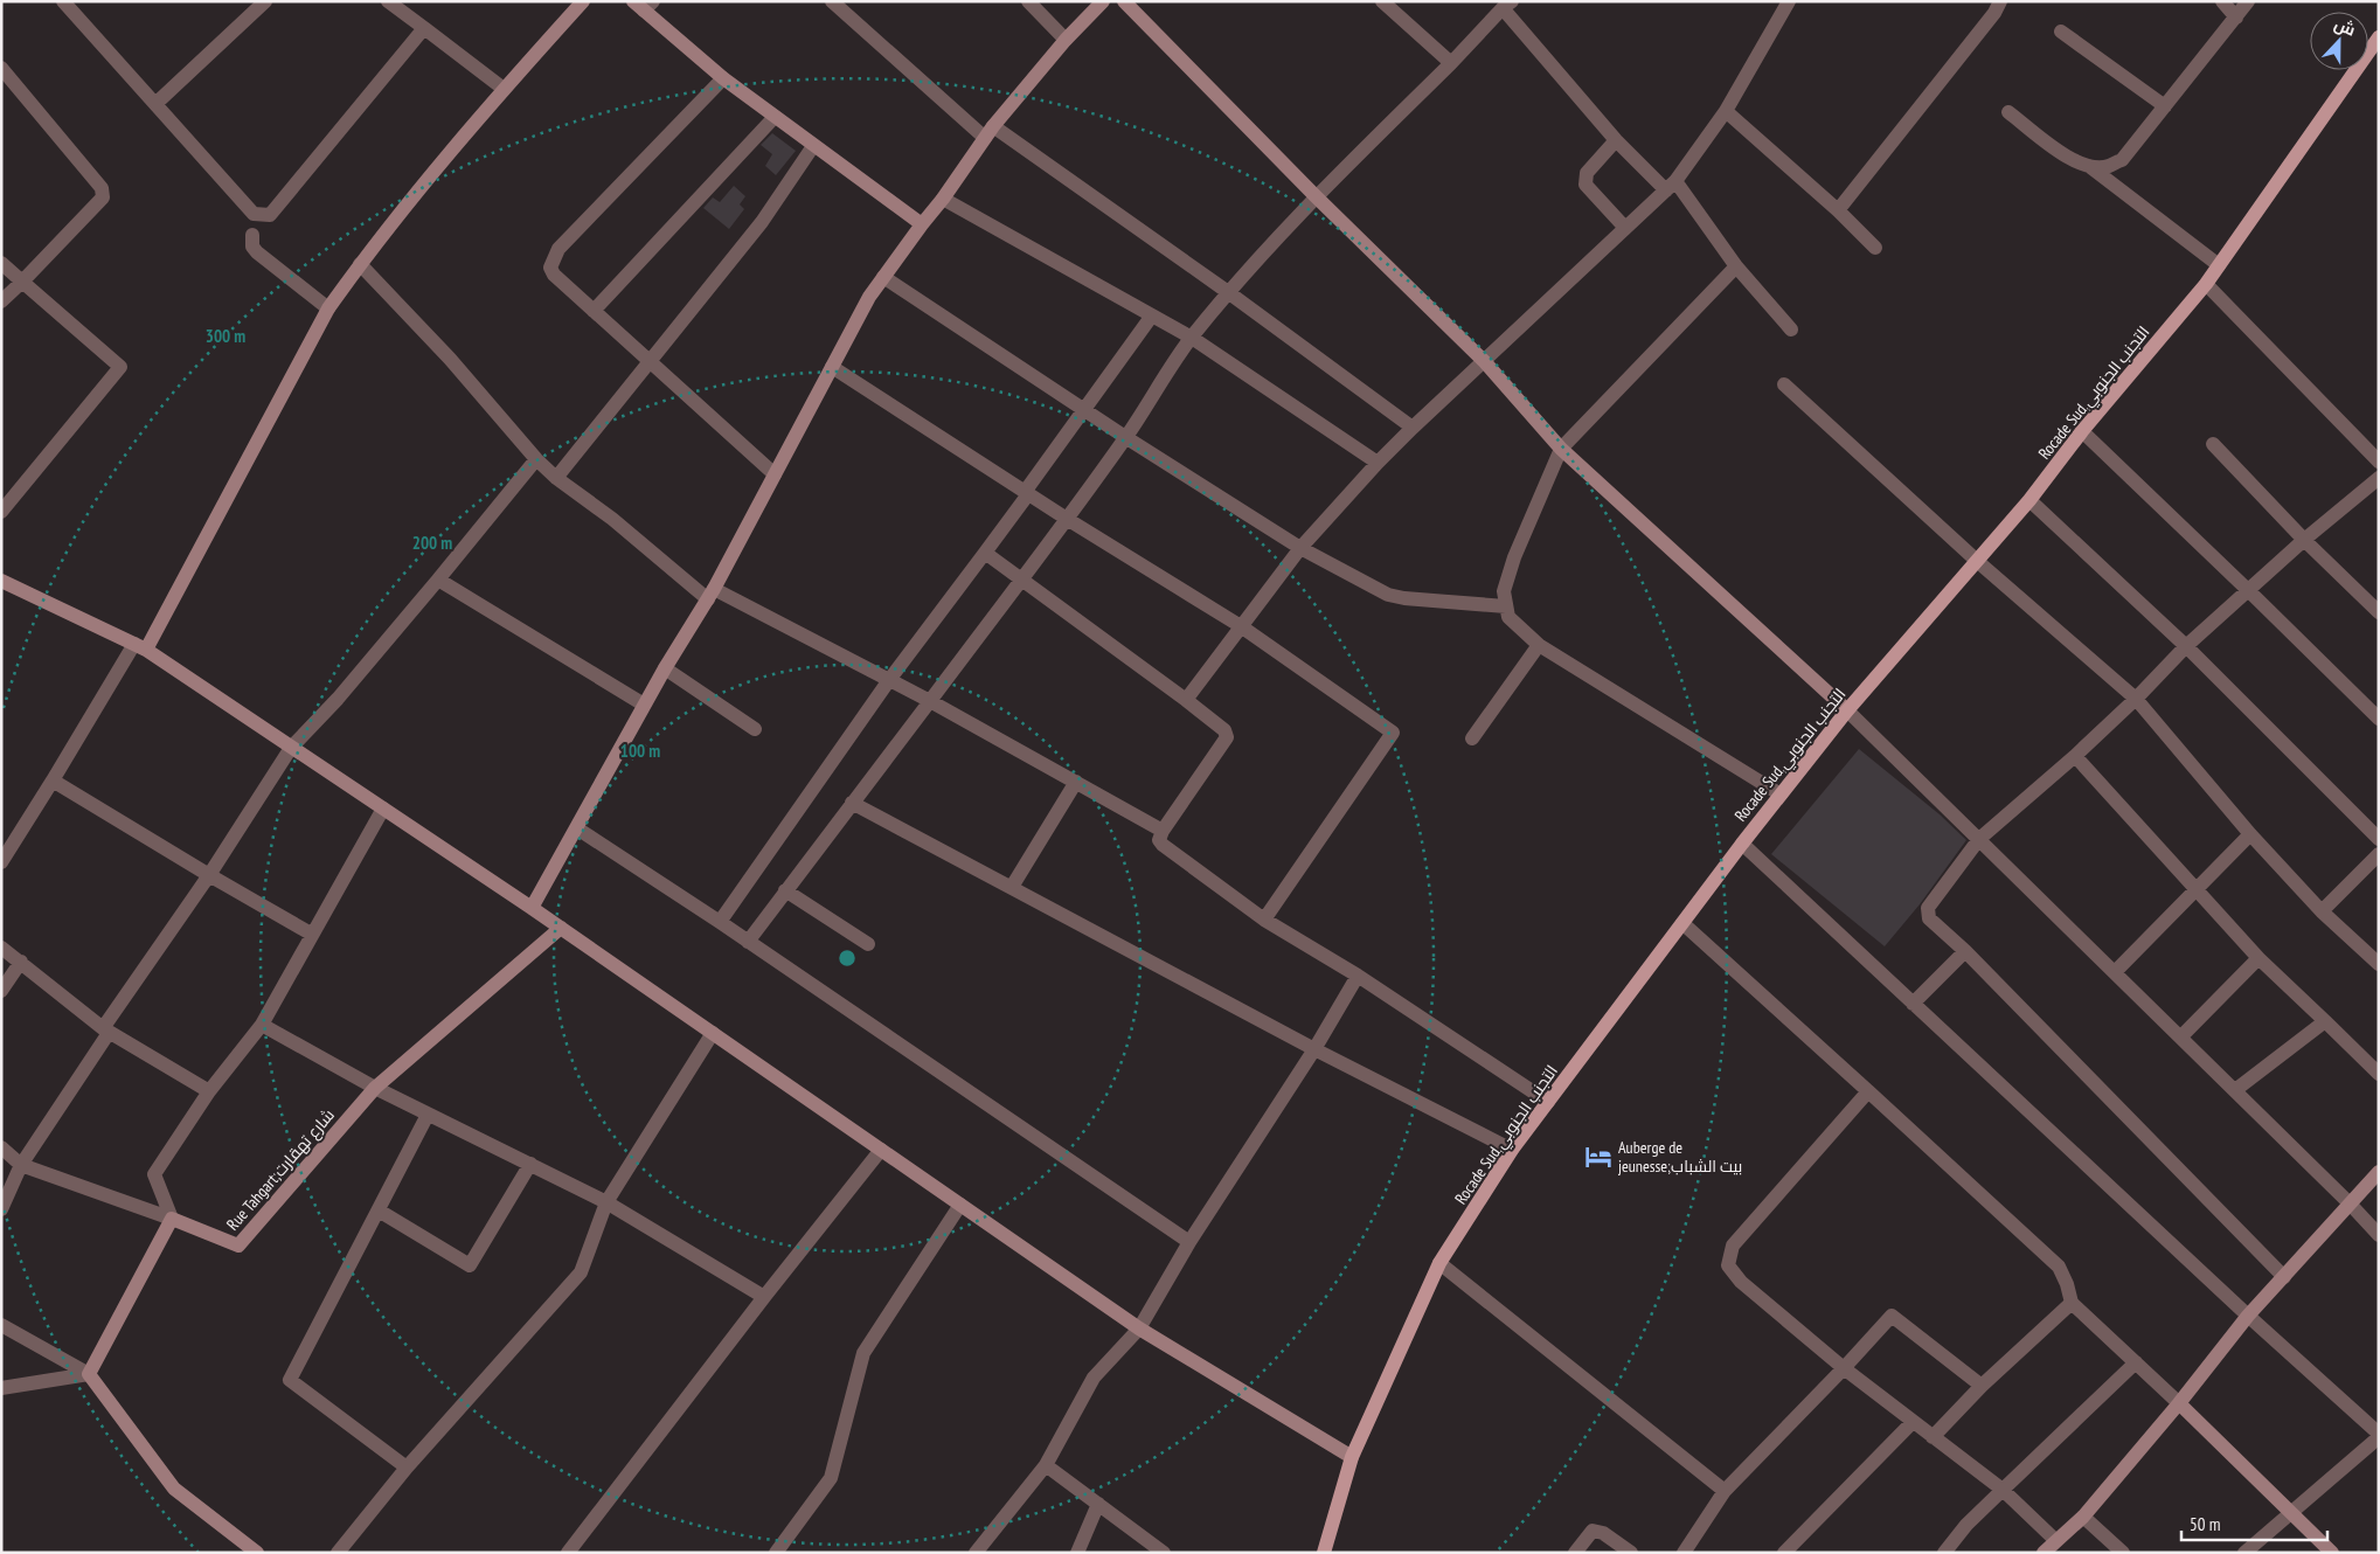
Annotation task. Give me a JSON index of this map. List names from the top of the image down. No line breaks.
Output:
{"streets":{"main road":["Rocade Sud,التجنب الجنوبي"],"street":["Rue Tahgart;شارع تهقارت"]},"places":{"hotel":["Auberge de jeunesse;بيت الشباب"]},"scale_bar":"50 m","north":"top","rings":["300 m","200 m","100 m"]}
